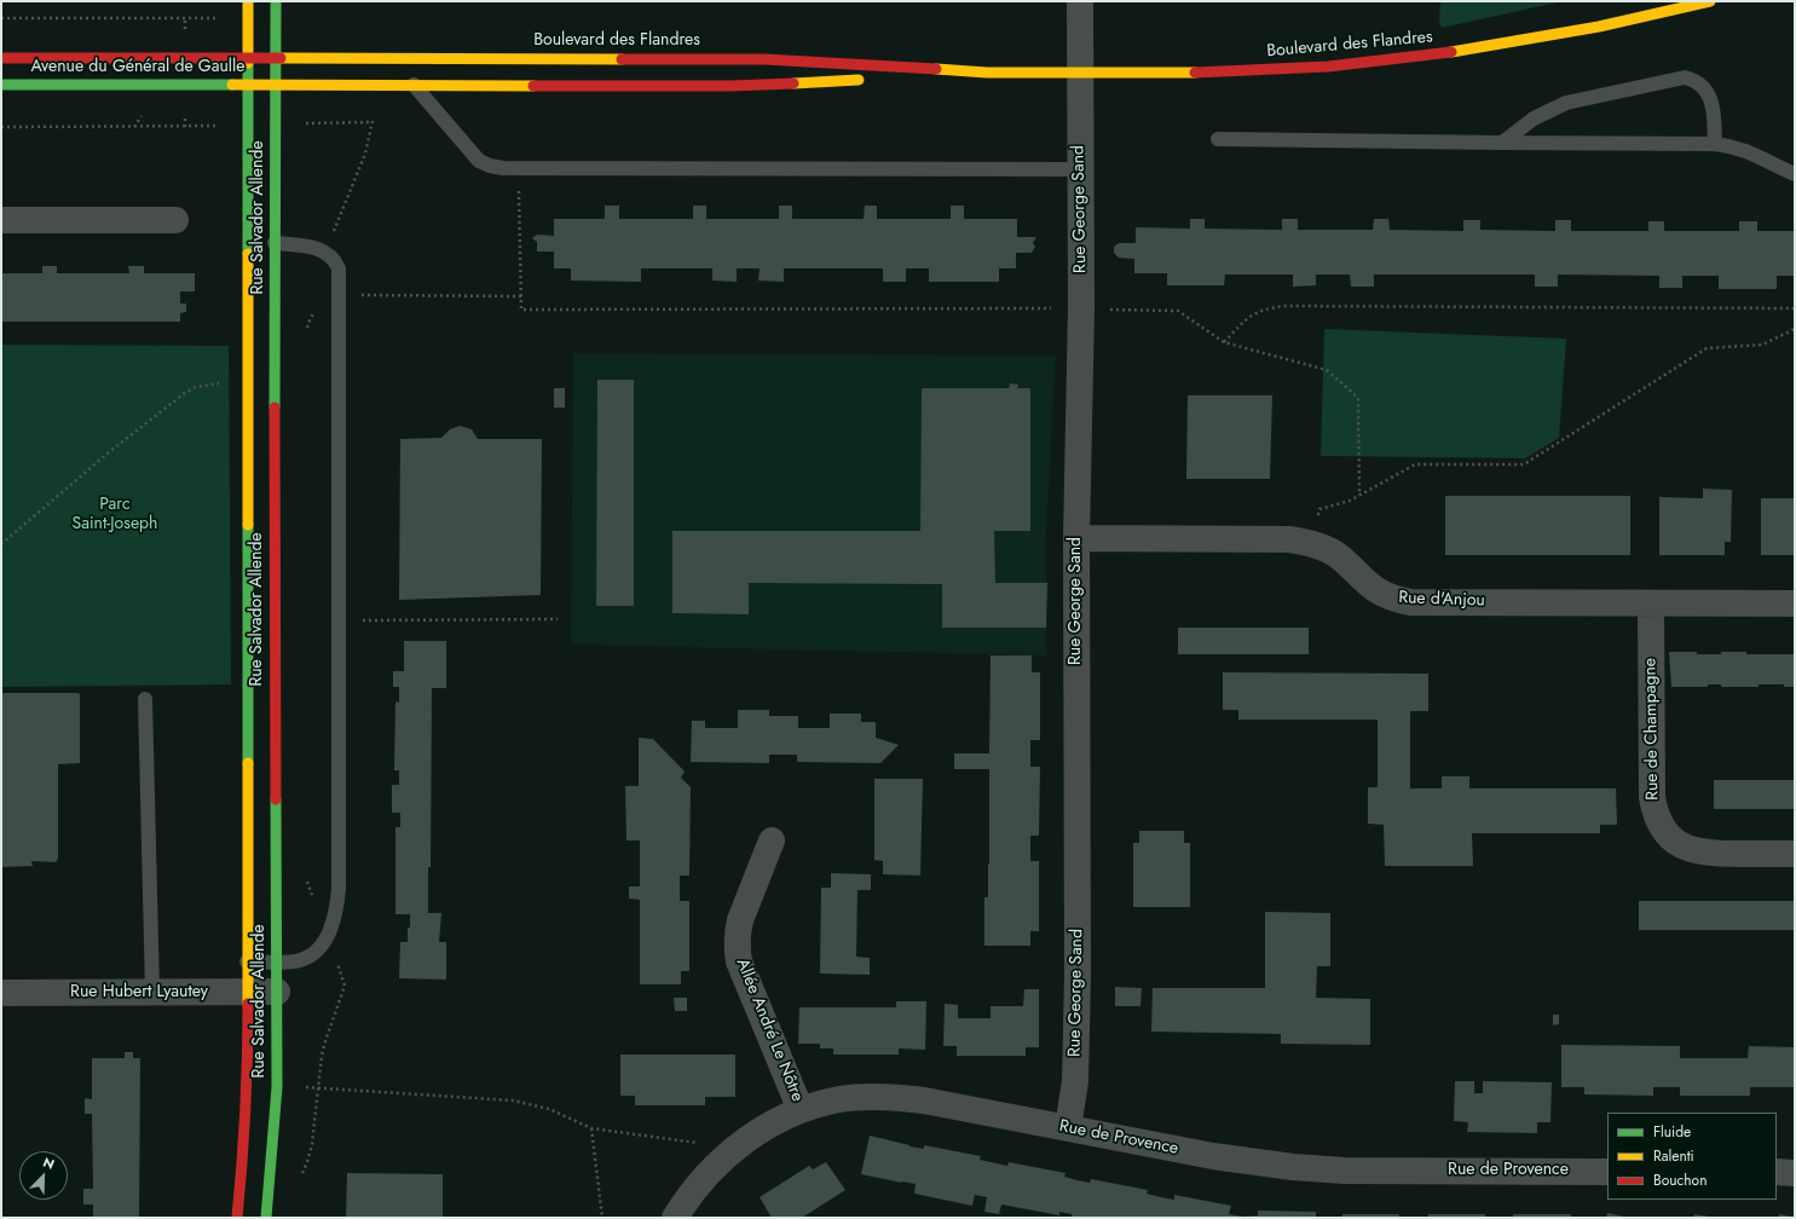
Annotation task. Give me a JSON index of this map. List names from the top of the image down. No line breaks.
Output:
{"streets":{"street":["Boulevard des Flandres","Avenue du Général de Gaulle","Rue George Sand","Rue Salvador Allende","Rue d'Anjou","Rue de Champagne","Rue Hubert Lyautey","Allée André Le Nôtre","Rue de Provence"]},"crossings":[["Boulevard des Flandres","Avenue du Général de Gaulle"],["Boulevard des Flandres","Rue George Sand"],["Boulevard des Flandres","Rue Salvador Allende"],["Avenue du Général de Gaulle","Rue Salvador Allende"],["Rue George Sand","Rue d'Anjou"],["Rue George Sand","Rue de Provence"],["Rue Salvador Allende","Rue Hubert Lyautey"],["Rue d'Anjou","Rue de Champagne"],["Allée André Le Nôtre","Rue de Provence"]],"parks":["Parc Saint-Joseph"],"legend":["Fluide","Ralenti","Bouchon"],"north":"top right"}
